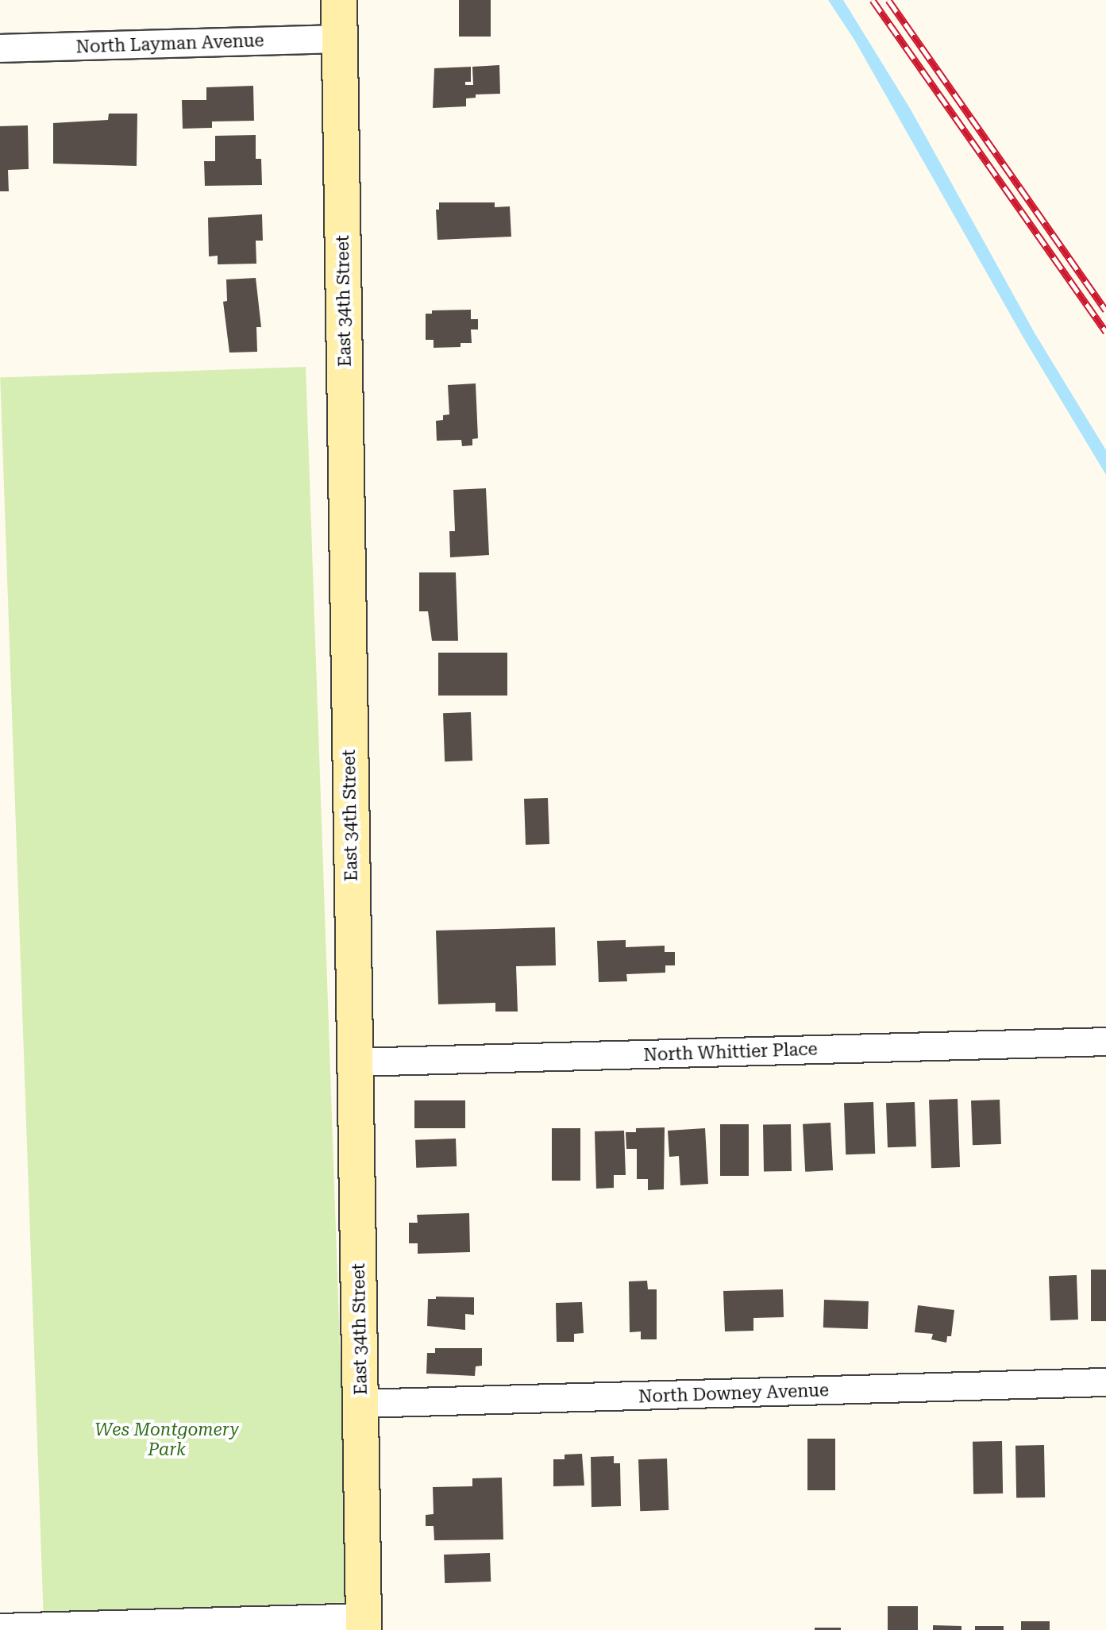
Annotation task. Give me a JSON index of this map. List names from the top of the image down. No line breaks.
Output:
{"streets":{"main road":["East 34th Street"],"street":["North Layman Avenue","North Whittier Place","North Downey Avenue"]},"crossings":[["North Layman Avenue","East 34th Street"],["East 34th Street","North Whittier Place"],["East 34th Street","North Downey Avenue"]],"parks":["Wes Montgomery Park"]}
